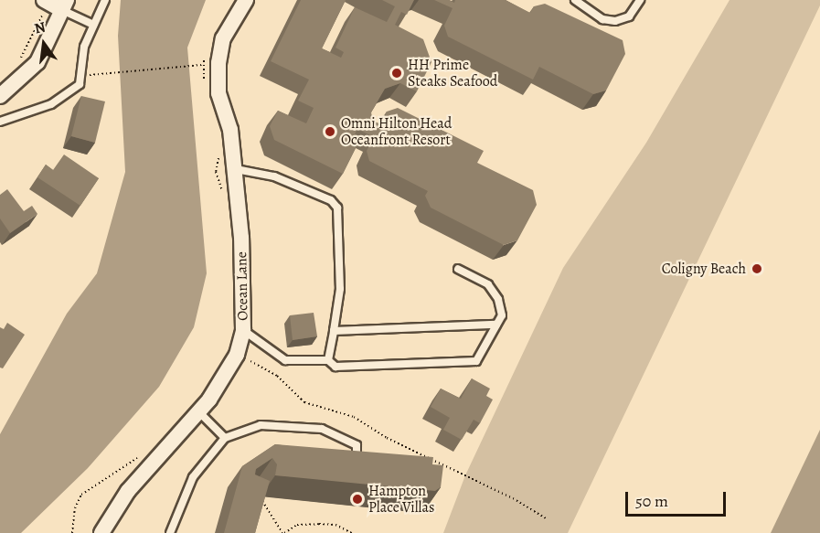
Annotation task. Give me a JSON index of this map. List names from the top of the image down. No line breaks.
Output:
{"streets":{"street":["Ocean Lane"]},"places":["HH Prime Steaks Seafood","Omni Hilton Head Oceanfront Resort","Coligny Beach","Hampton Place Villas"],"scale_bar":"50 m","north":"top"}
